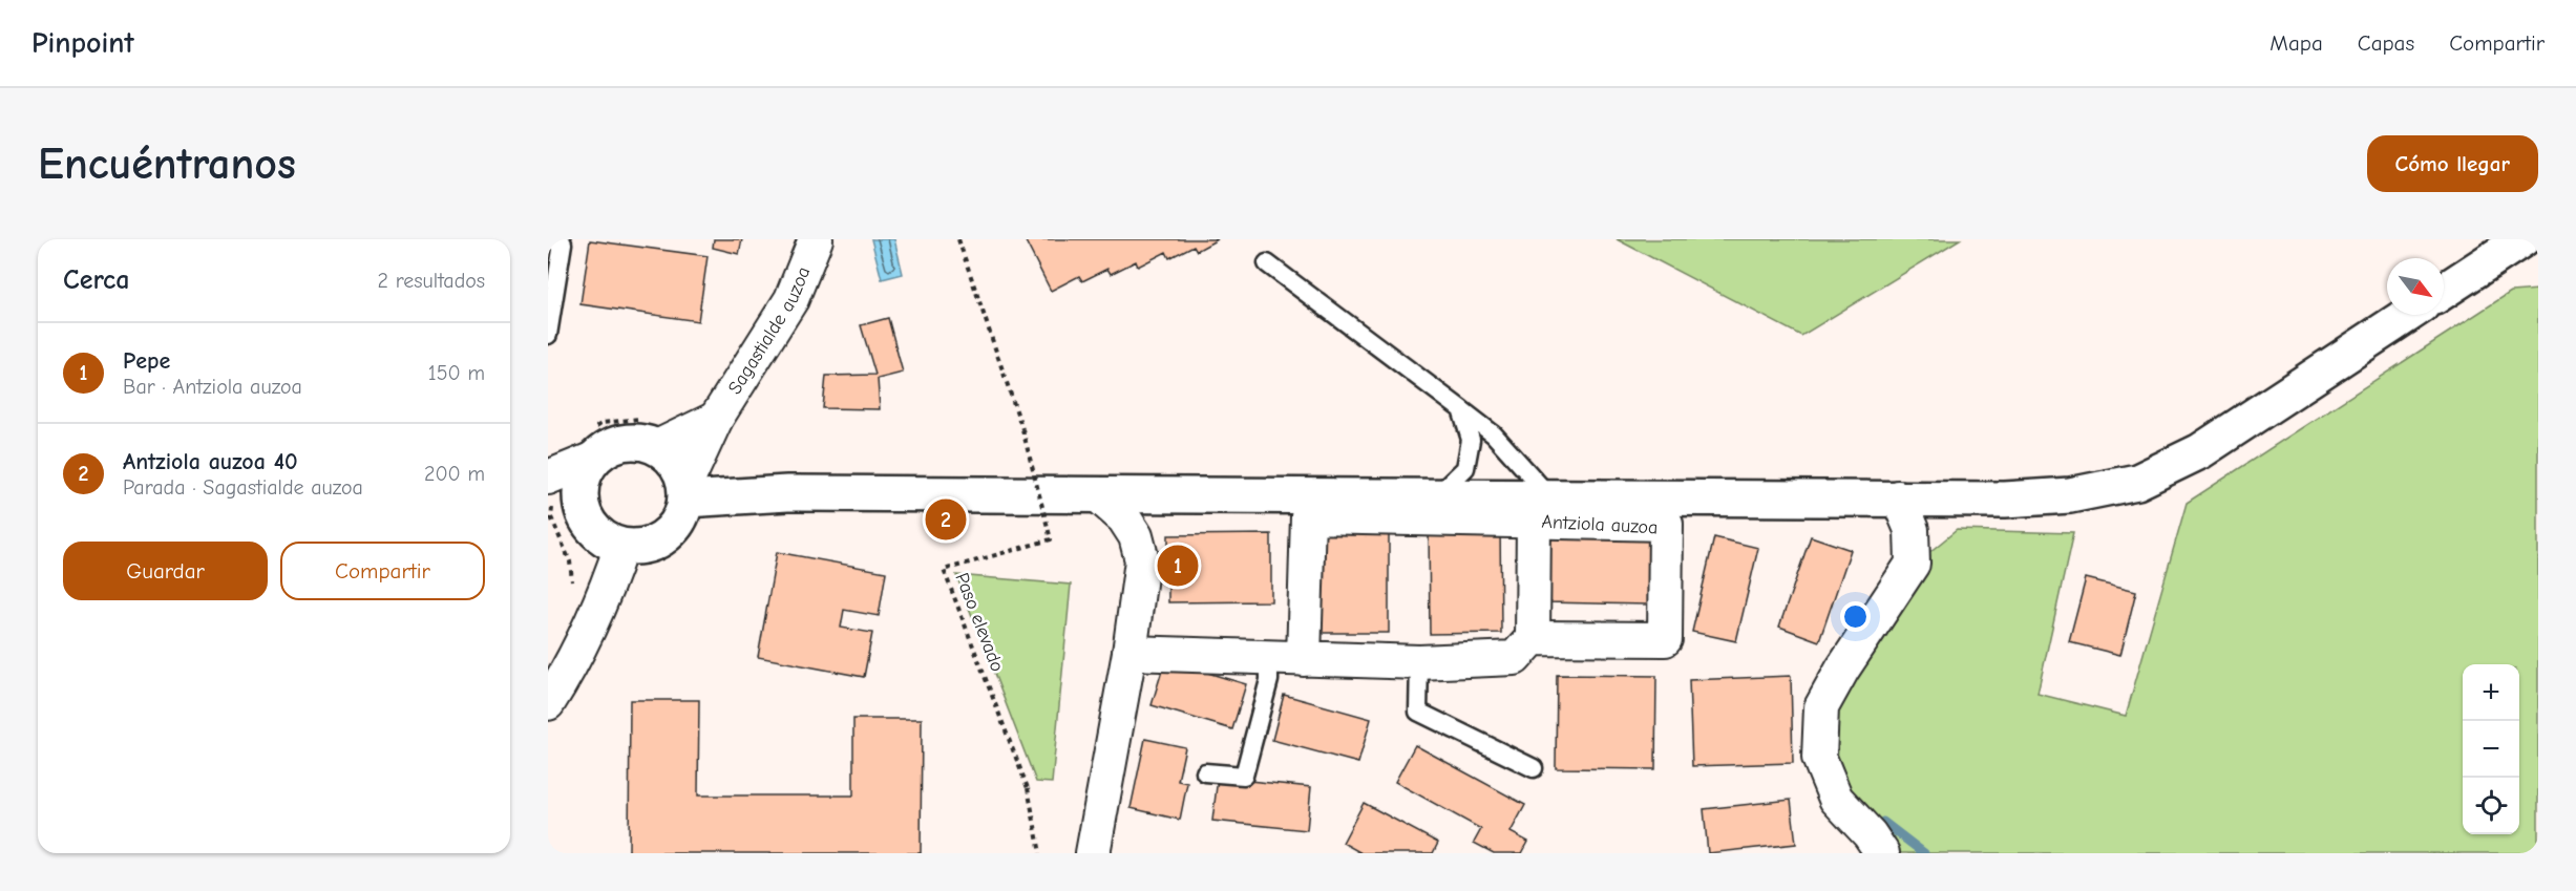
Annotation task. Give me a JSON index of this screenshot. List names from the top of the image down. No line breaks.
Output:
{"streets":{"street":["Sagastialde auzoa","Antziola auzoa"],"path":["Paso elevado"]},"north":"bottom right","page":{"header":"Pinpoint","nav":["Mapa","Capas","Compartir"],"buttons":["Cómo llegar",["Guardar","Compartir"]],"title":"Encuéntranos","heading":["Cerca","2 resultados"],"list":[{"mark":"1","name":"Pepe","note":"Bar · Antziola auzoa","value":"150 m"},{"mark":"2","name":"Antziola auzoa 40","note":"Parada · Sagastialde auzoa","value":"200 m"}],"pins":["2","1"],"map_buttons":["+","−"]}}
